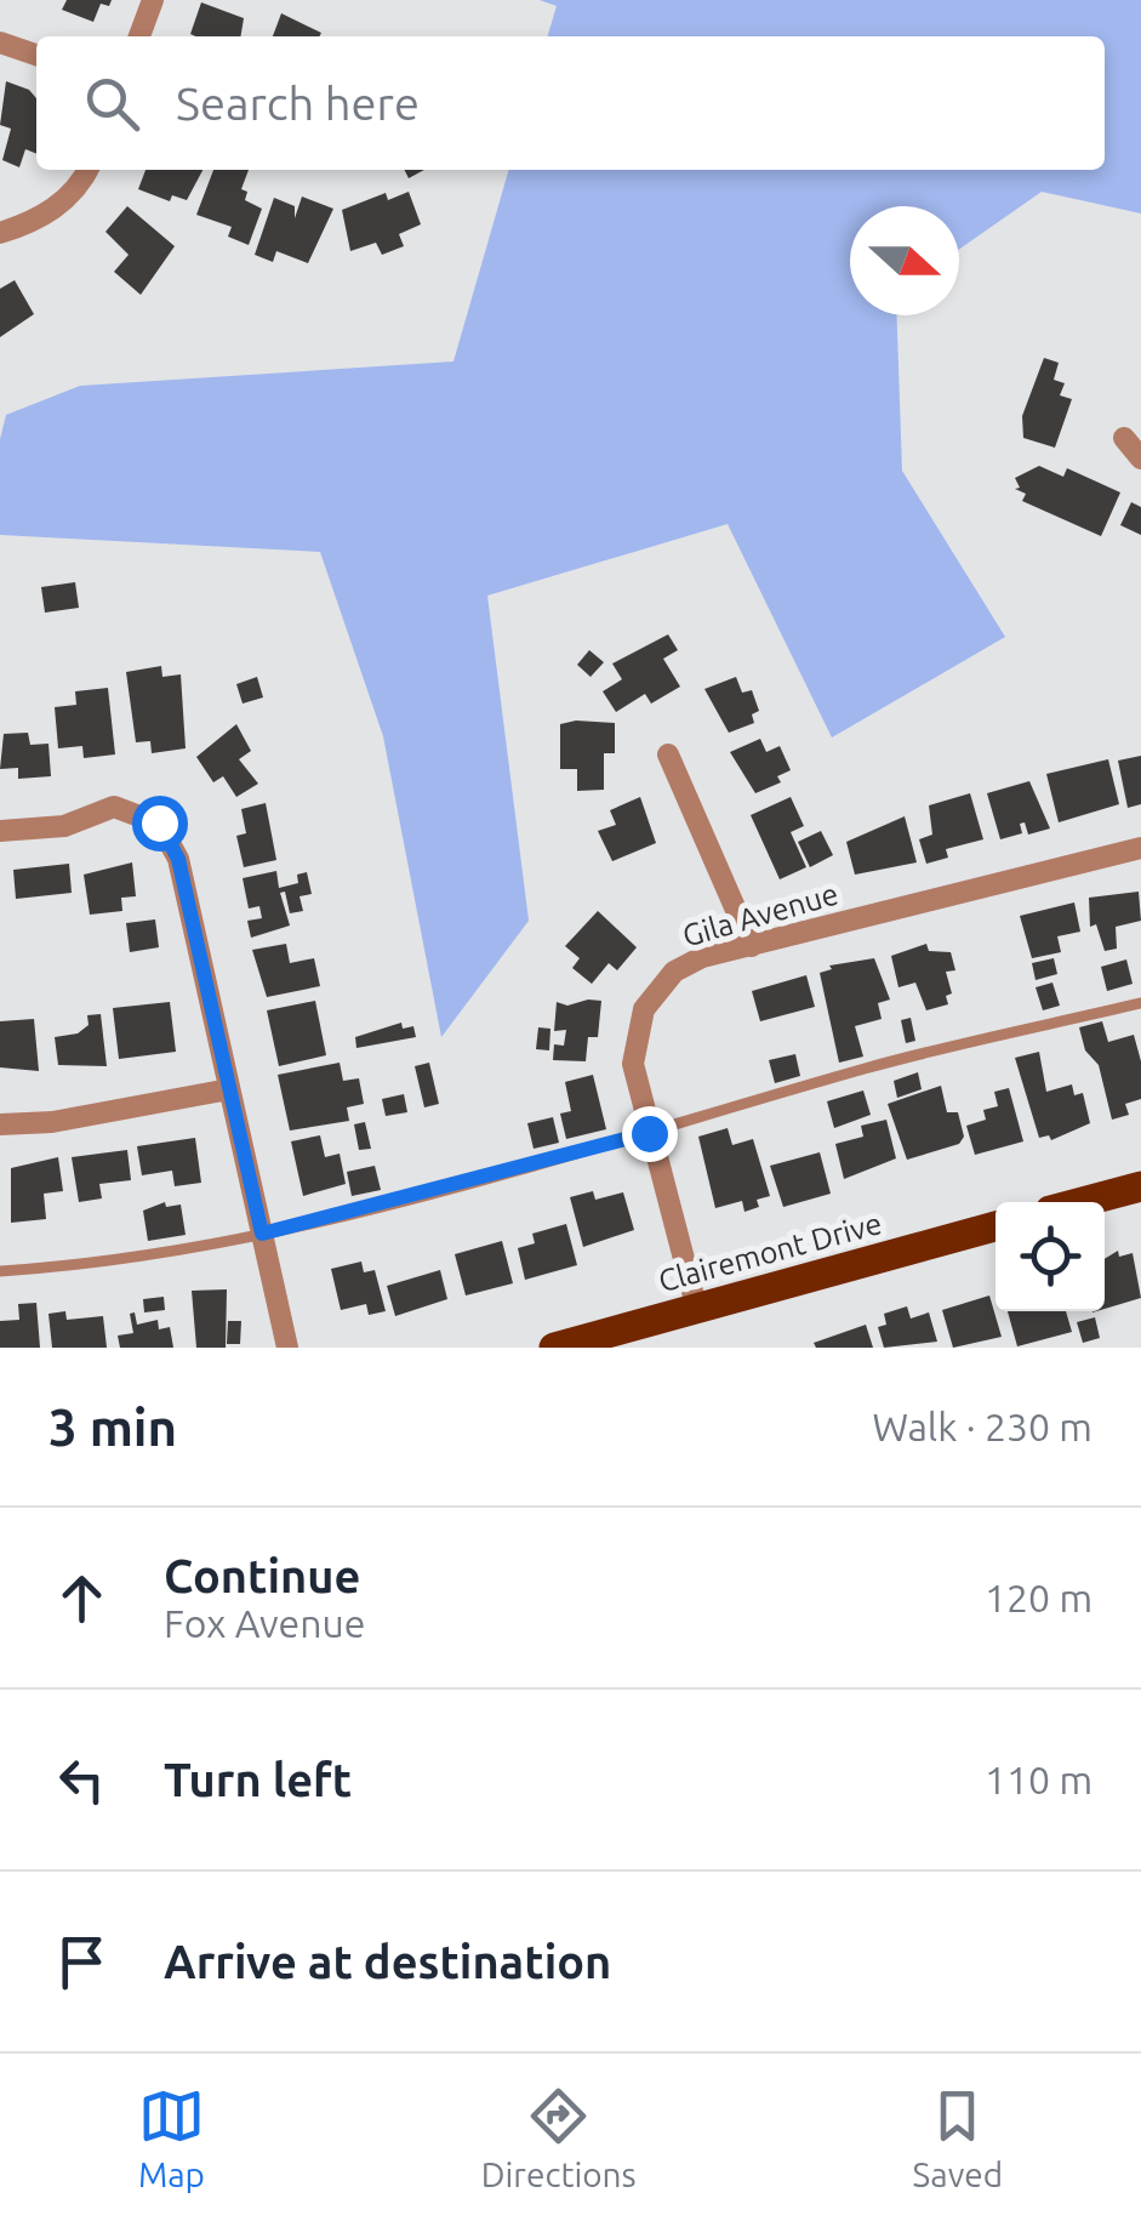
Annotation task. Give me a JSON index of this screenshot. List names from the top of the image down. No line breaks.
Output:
{"streets":{"main road":["Clairemont Drive"],"street":["Gila Avenue"]},"crossings":[["Gila Avenue","Clairemont Drive"]],"north":"right","page":{"search":"Search here","heading":["3 min","Walk · 230 m"],"list":[["Continue","Fox Avenue","120 m"],["Turn left","110 m"],"Arrive at destination"],"nav":["Map","Directions","Saved"]}}
